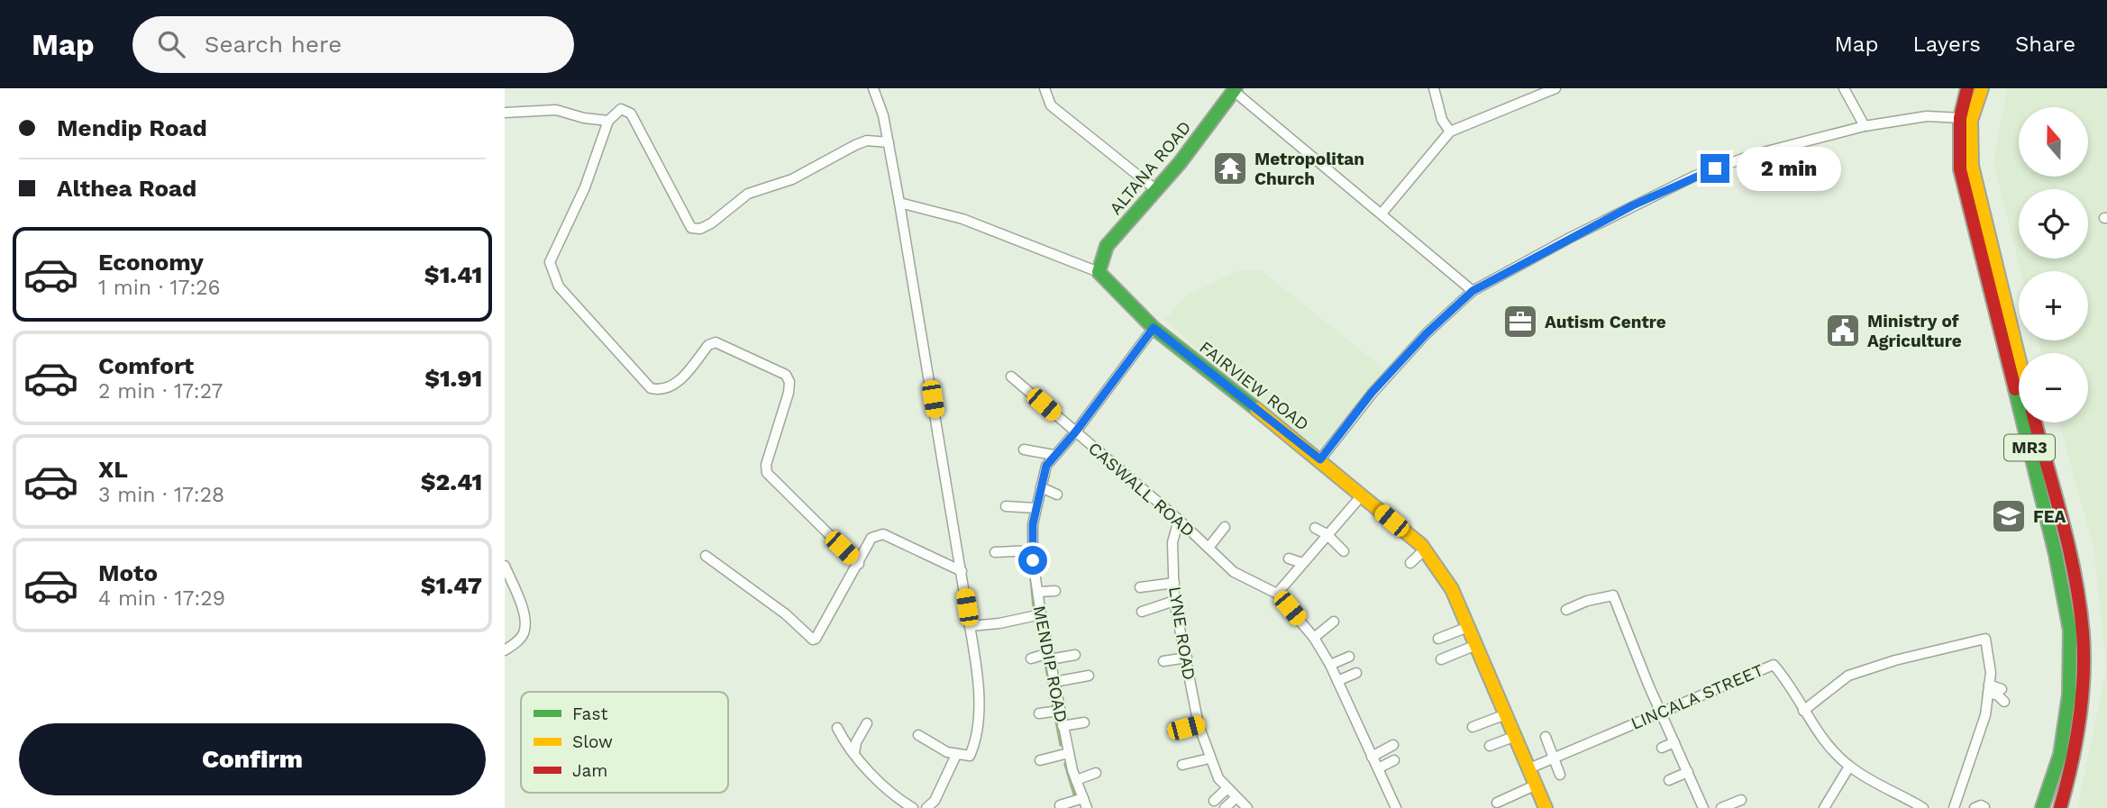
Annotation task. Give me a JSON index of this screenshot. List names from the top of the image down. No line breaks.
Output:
{"streets":{"main road":["ALTANA ROAD","FAIRVIEW ROAD","MR3"],"street":["CASWALL ROAD","LYNE ROAD","MENDIP ROAD","LINCALA STREET"]},"crossings":[["ALTANA ROAD","FAIRVIEW ROAD"],["FAIRVIEW ROAD","MENDIP ROAD"],["FAIRVIEW ROAD","LINCALA STREET"],["CASWALL ROAD","LYNE ROAD"],["CASWALL ROAD","MENDIP ROAD"]],"places":{"temple":["Metropolitan Church"],"office":["Autism Centre"],"public building":["Ministry of Agriculture"],"school or university":["FEA"]},"legend":["Fast","Slow","Jam"],"north":"top","page":{"header":"Map","search":"Search here","nav":["Map","Layers","Share"],"banner":["Mendip Road","Althea Road"],"map_buttons":["+","−"],"bubble":"2 min","list":[{"name":"Economy","note":"1 min · 17:26","value":"$1.41"},{"name":"Comfort","note":"2 min · 17:27","value":"$1.91"},{"name":"XL","note":"3 min · 17:28","value":"$2.41"},{"name":"Moto","note":"4 min · 17:29","value":"$1.47"}],"buttons":"Confirm"}}
